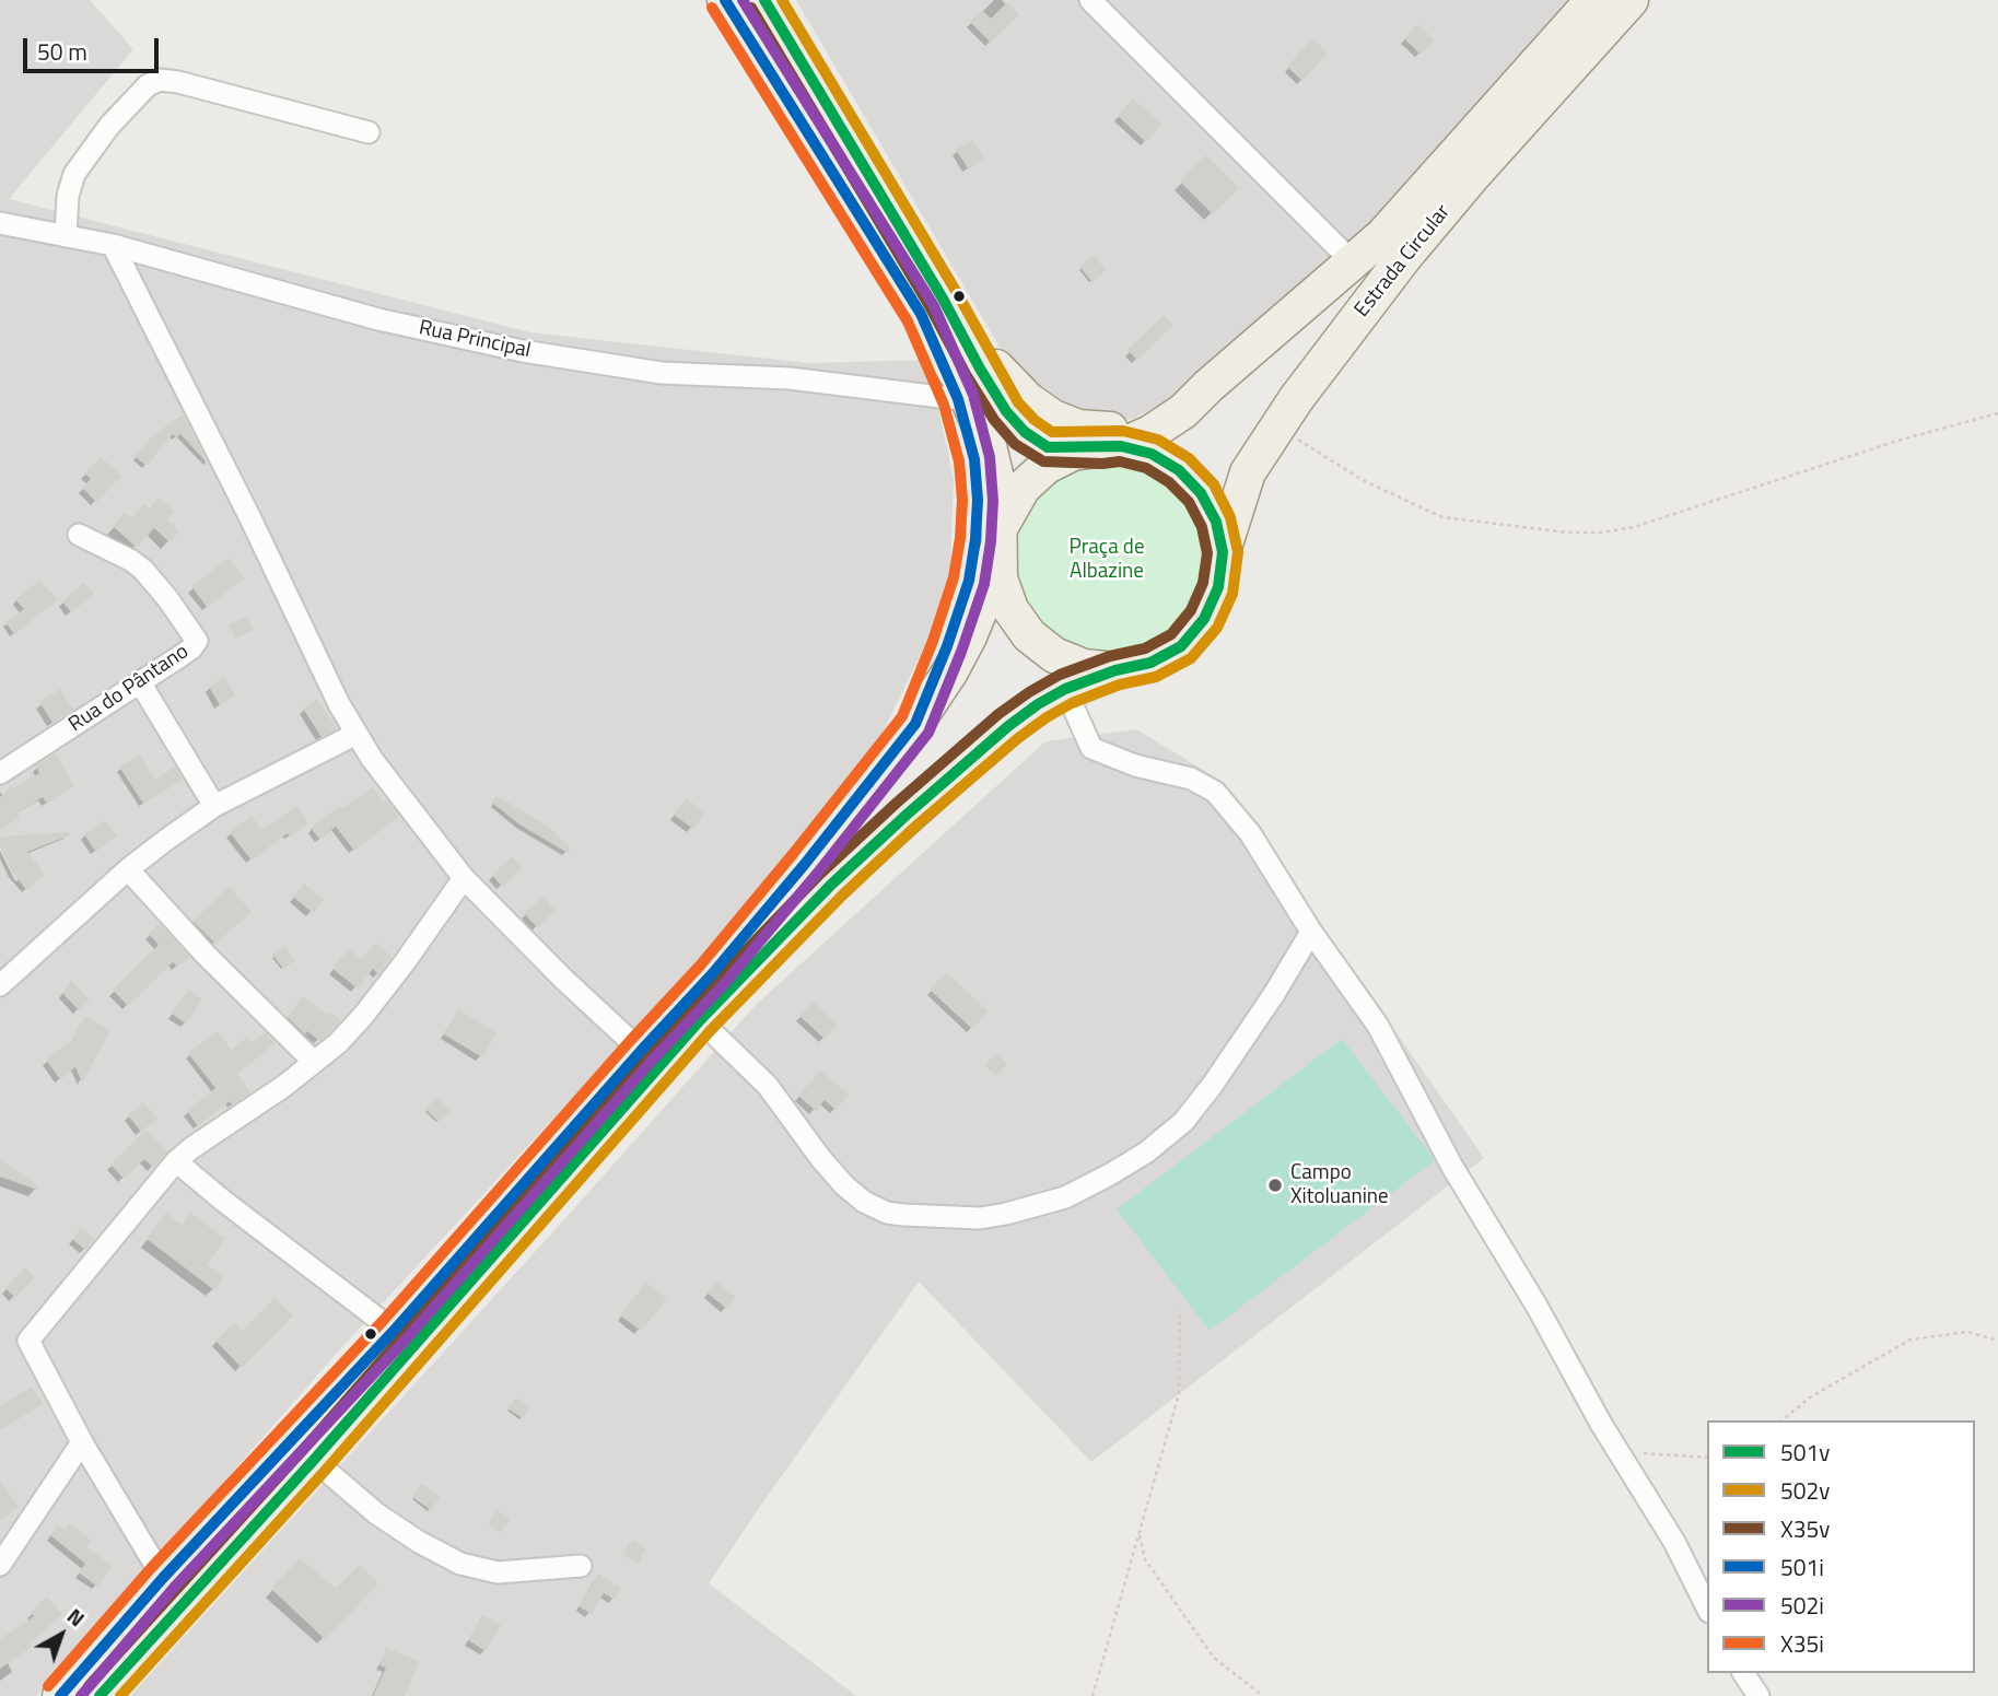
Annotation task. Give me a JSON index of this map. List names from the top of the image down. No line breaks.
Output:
{"streets":{"main road":["Estrada Circular"],"street":["Rua Principal","Rua do Pântano"]},"parks":["Praça de Albazine"],"places":["Campo Xitoluanine"],"lines":["transit line 501v","transit line 502v","transit line 501i","transit line 502i","transit line X35v","transit line X35i"],"legend":["501v","502v","X35v","501i","502i","X35i"],"scale_bar":"50 m","north":"top right"}
